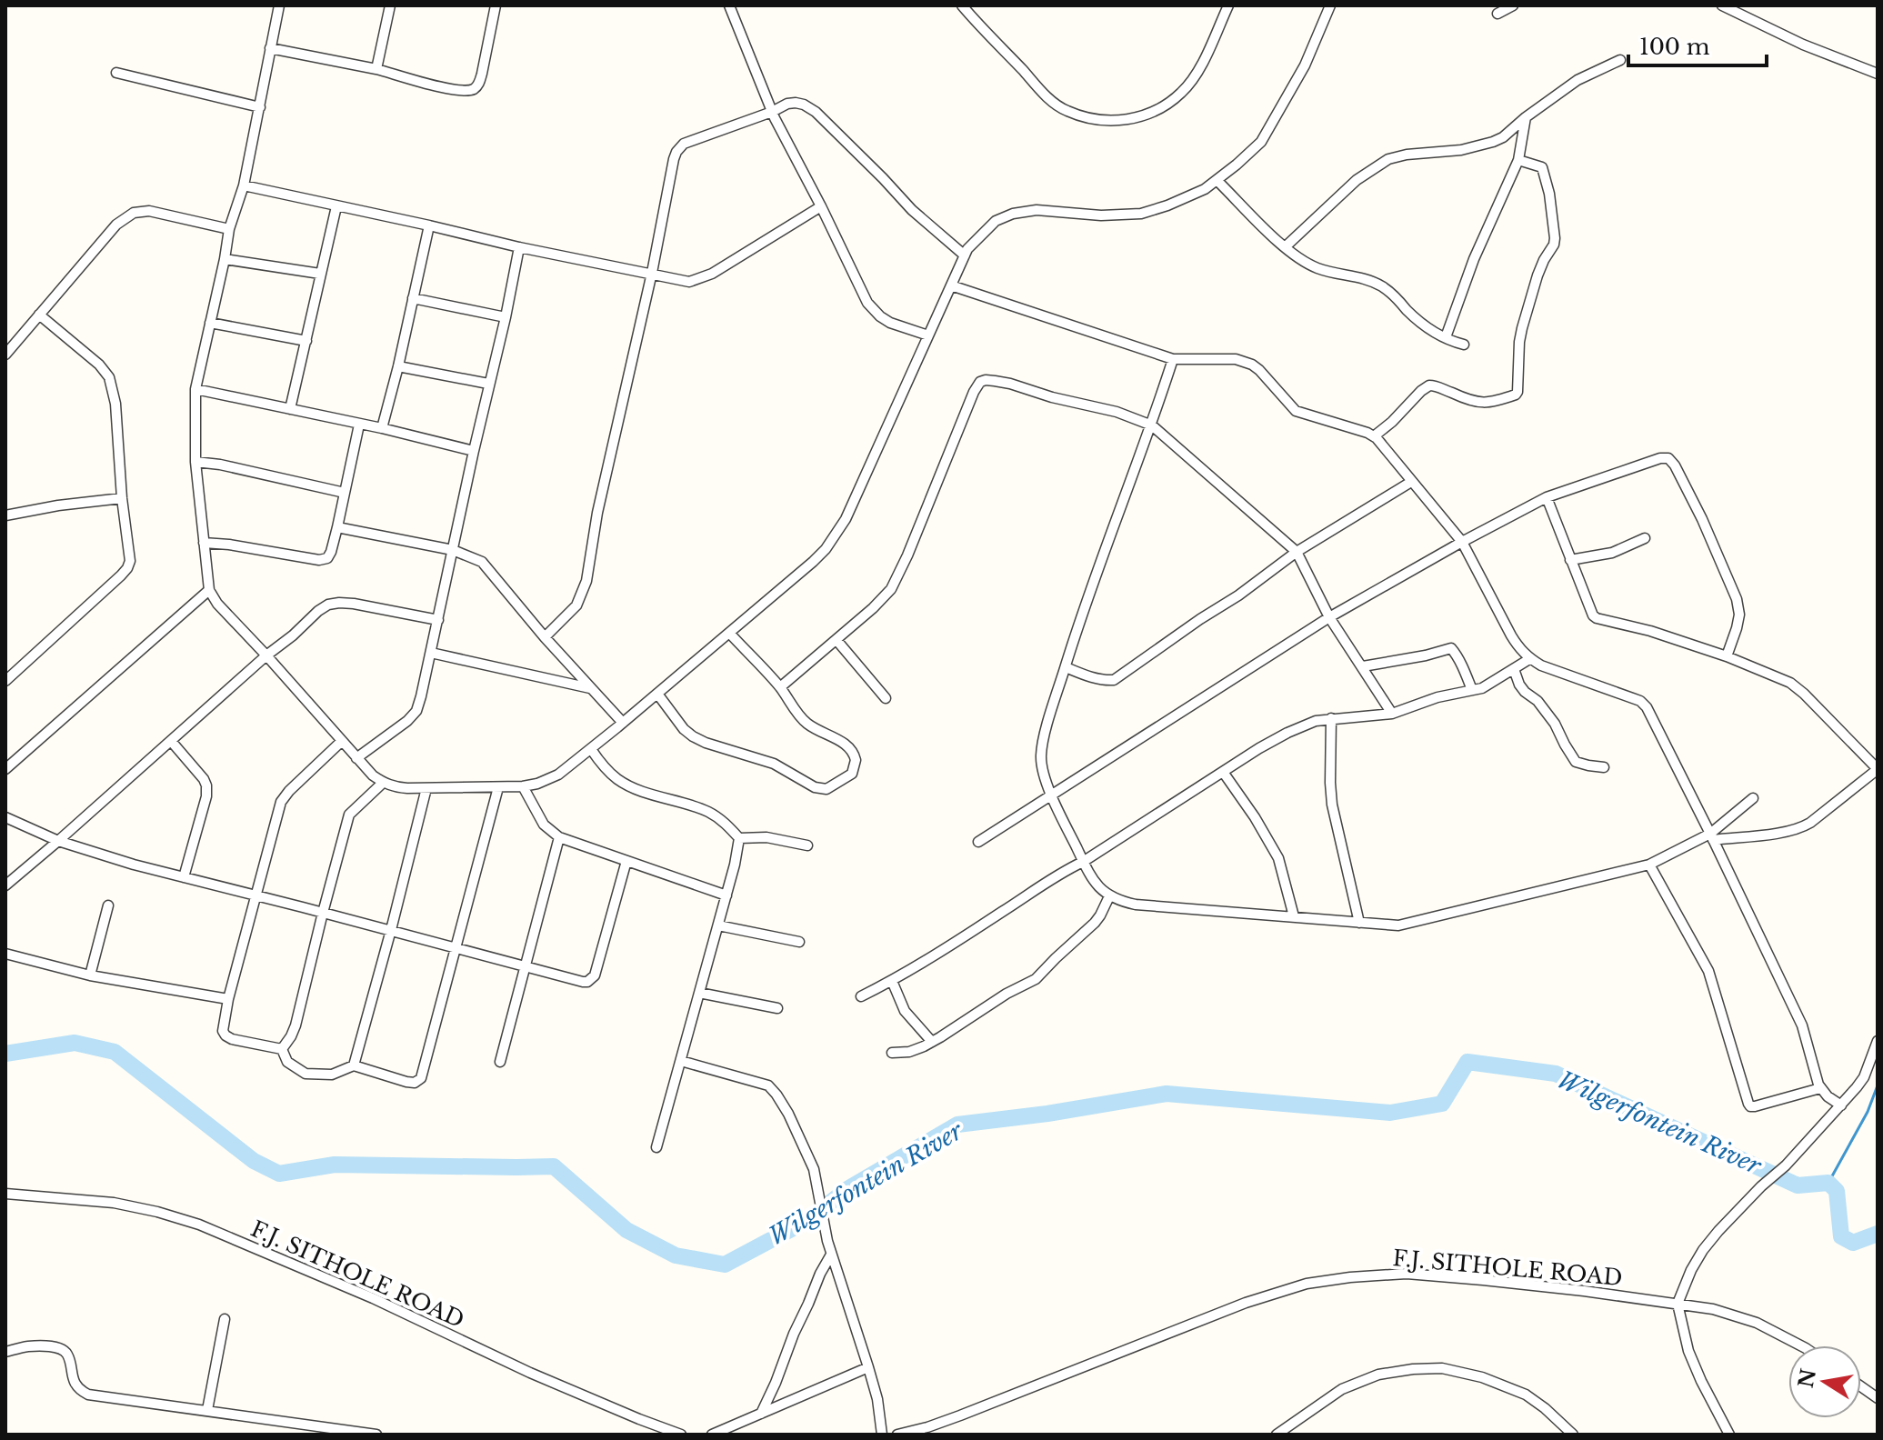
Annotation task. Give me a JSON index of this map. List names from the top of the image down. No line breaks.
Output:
{"streets":{"street":["F.J. SITHOLE ROAD"]},"water":["Wilgerfontein River"],"scale_bar":"100 m","north":"left"}
